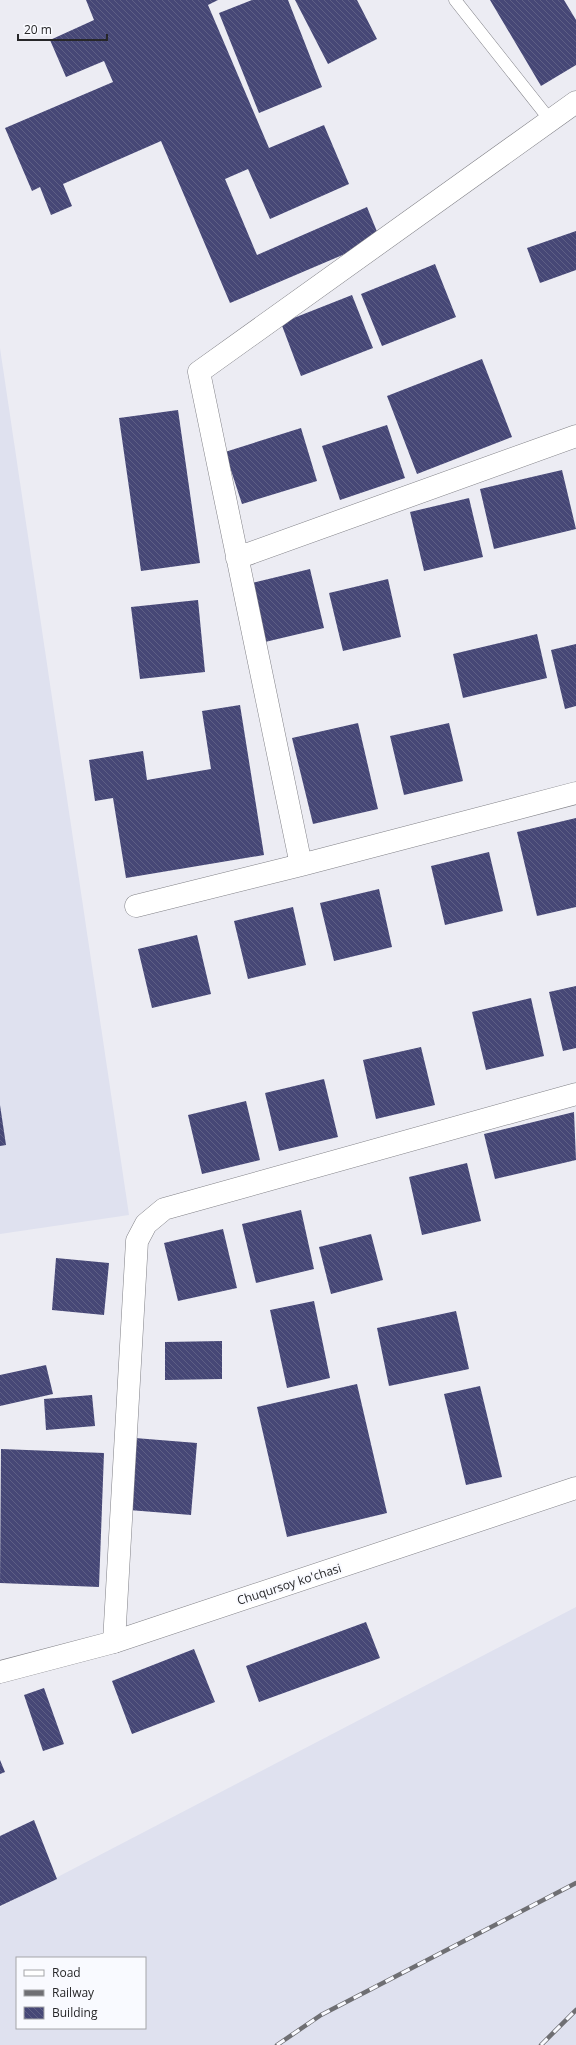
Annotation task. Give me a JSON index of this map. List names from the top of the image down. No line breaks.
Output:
{"streets":{"street":["Chuqursoy ko'chasi"]},"legend":["Road","Railway","Building"],"scale_bar":"20 m"}
